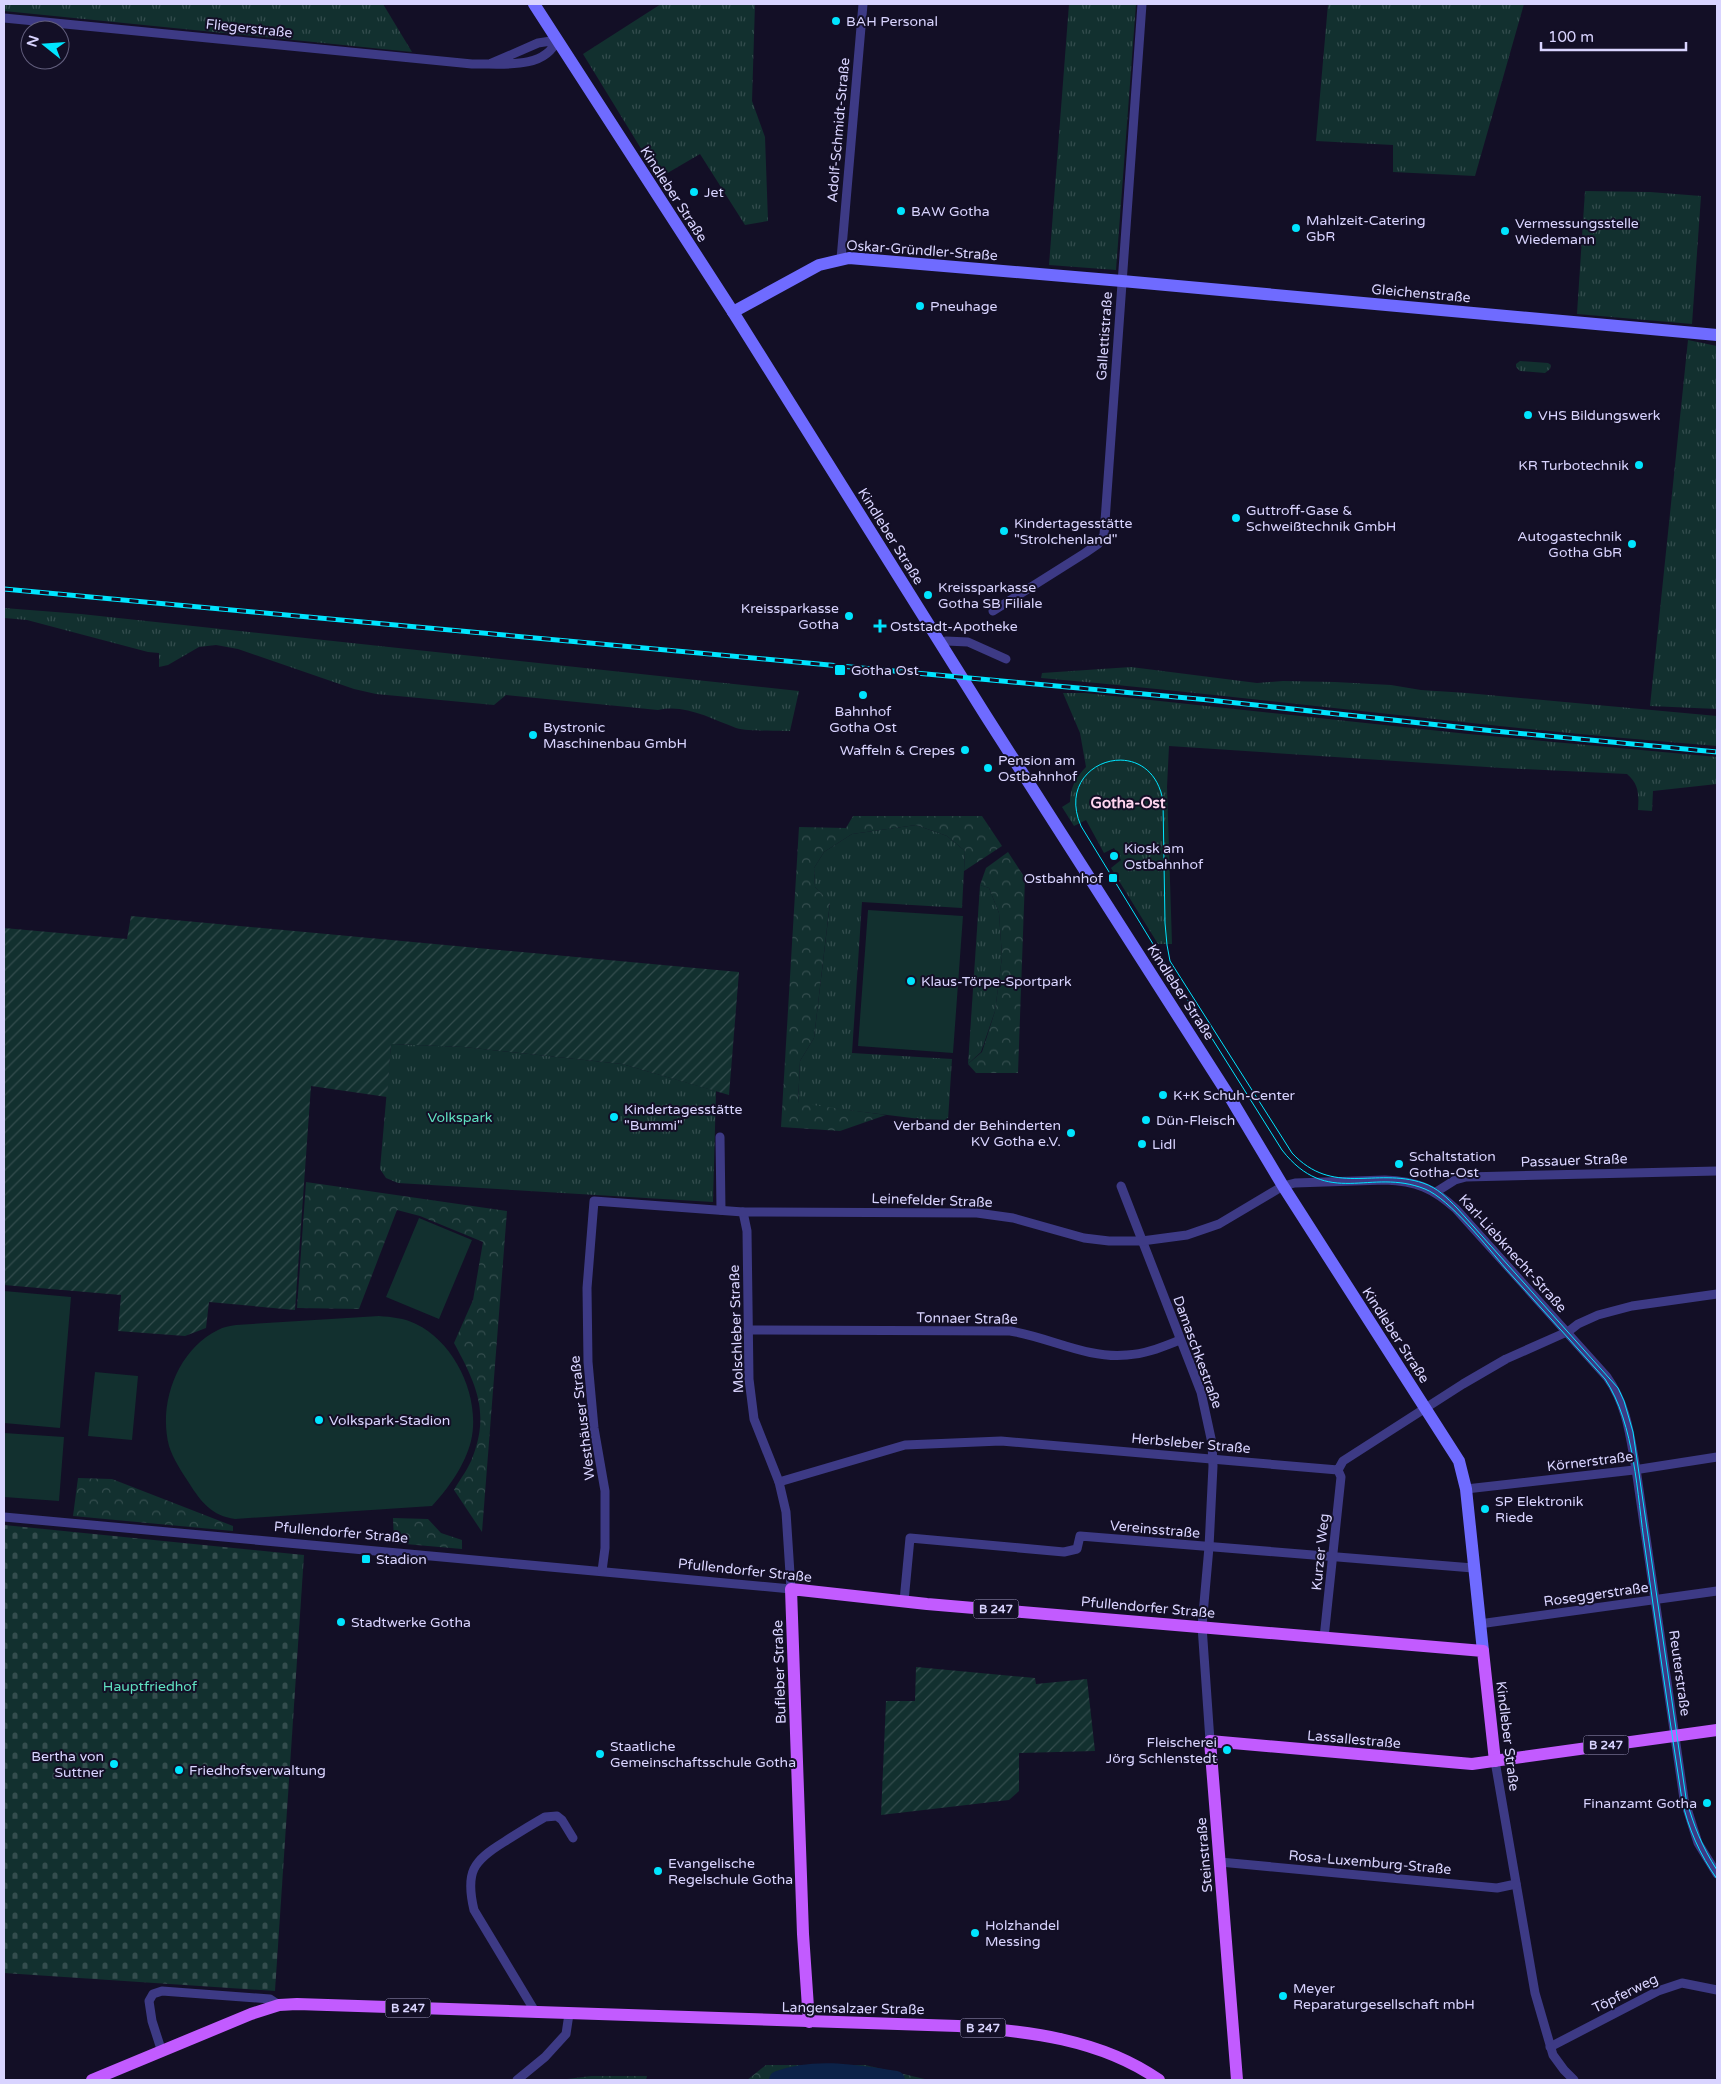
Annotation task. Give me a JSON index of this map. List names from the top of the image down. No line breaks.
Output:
{"streets":{"main road":["Kindleber Straße","Oskar-Gründler-Straße","Gleichenstraße","Pfullendorfer Straße","B 247","Bufleber Straße","Lassallestraße","Steinstraße","Langensalzaer Straße"],"street":["Fliegerstraße","Adolf-Schmidt-Straße","Gallettistraße","Passauer Straße","Leinefelder Straße","Karl-Liebknecht-Straße","Tonnaer Straße","Molschleber Straße","Damaschkestraße","Westhäuser Straße","Herbsleber Straße","Körnerstraße","Vereinsstraße","Kurzer Weg","Roseggerstraße","Reuterstraße","Rosa-Luxemburg-Straße","Töpferweg"]},"crossings":[["Fliegerstraße","Kindleber Straße"],["Adolf-Schmidt-Straße","Oskar-Gründler-Straße"],["Kindleber Straße","Oskar-Gründler-Straße"],["Kindleber Straße","Leinefelder Straße"],["Kindleber Straße","Karl-Liebknecht-Straße"],["Kindleber Straße","Körnerstraße"],["Kindleber Straße","Vereinsstraße"],["Kindleber Straße","Pfullendorfer Straße"],["Kindleber Straße","Roseggerstraße"],["Kindleber Straße","B 247"],["Kindleber Straße","Lassallestraße"],["Kindleber Straße","Rosa-Luxemburg-Straße"],["Kindleber Straße","Töpferweg"],["Oskar-Gründler-Straße","Gleichenstraße"],["Oskar-Gründler-Straße","Gallettistraße"],["Gleichenstraße","Gallettistraße"],["Passauer Straße","Karl-Liebknecht-Straße"],["Leinefelder Straße","Karl-Liebknecht-Straße"],["Leinefelder Straße","Molschleber Straße"],["Leinefelder Straße","Damaschkestraße"],["Leinefelder Straße","Westhäuser Straße"],["Karl-Liebknecht-Straße","Körnerstraße"],["Karl-Liebknecht-Straße","Reuterstraße"],["Tonnaer Straße","Molschleber Straße"],["Tonnaer Straße","Damaschkestraße"],["Molschleber Straße","Herbsleber Straße"],["Molschleber Straße","Pfullendorfer Straße"],["Molschleber Straße","Bufleber Straße"],["Damaschkestraße","Herbsleber Straße"],["Damaschkestraße","Vereinsstraße"],["Damaschkestraße","Pfullendorfer Straße"],["Damaschkestraße","Steinstraße"],["Westhäuser Straße","Pfullendorfer Straße"],["Herbsleber Straße","Kurzer Weg"],["Körnerstraße","Reuterstraße"],["Vereinsstraße","Pfullendorfer Straße"],["Vereinsstraße","Kurzer Weg"],["Pfullendorfer Straße","Kurzer Weg"],["Pfullendorfer Straße","Bufleber Straße"],["Pfullendorfer Straße","Steinstraße"],["Roseggerstraße","Reuterstraße"],["B 247","Reuterstraße"],["B 247","Lassallestraße"],["Bufleber Straße","Langensalzaer Straße"],["Lassallestraße","Steinstraße"],["Steinstraße","Rosa-Luxemburg-Straße"]],"districts":["Gotha-Ost"],"parks":["Volkspark","Hauptfriedhof"],"places":{"other":["BAH Personal","Jet","BAW Gotha","Mahlzeit-Catering GbR","Vermessungsstelle Wiedemann","Pneuhage","VHS Bildungswerk","KR Turbotechnik","Guttroff-Gase & Schweißtechnik GmbH","Kindertagesstätte \"Strolchenland\"","Autogastechnik Gotha GbR","Kreissparkasse Gotha SB Filiale","Kreissparkasse Gotha","Bahnhof Gotha Ost","Bystronic Maschinenbau GmbH","Waffeln & Crepes","Pension am Ostbahnhof","Kiosk am Ostbahnhof","Klaus-Törpe-Sportpark","K+K Schuh-Center","Kindertagesstätte \"Bummi\"","Dün-Fleisch","Verband der Behinderten KV Gotha e.V.","Lidl","Schaltstation Gotha-Ost","Volkspark-Stadion","SP Elektronik Riede","Stadtwerke Gotha","Fleischerei Jörg Schlenstedt","Staatliche Gemeinschaftsschule Gotha","Bertha von Suttner","Friedhofsverwaltung","Finanzamt Gotha","Evangelische Regelschule Gotha","Holzhandel Messing","Meyer Reparaturgesellschaft mbH"],"health":["Oststadt-Apotheke"],"transit":["Gotha Ost","Ostbahnhof","Stadion"]},"scale_bar":"100 m","north":"left"}
